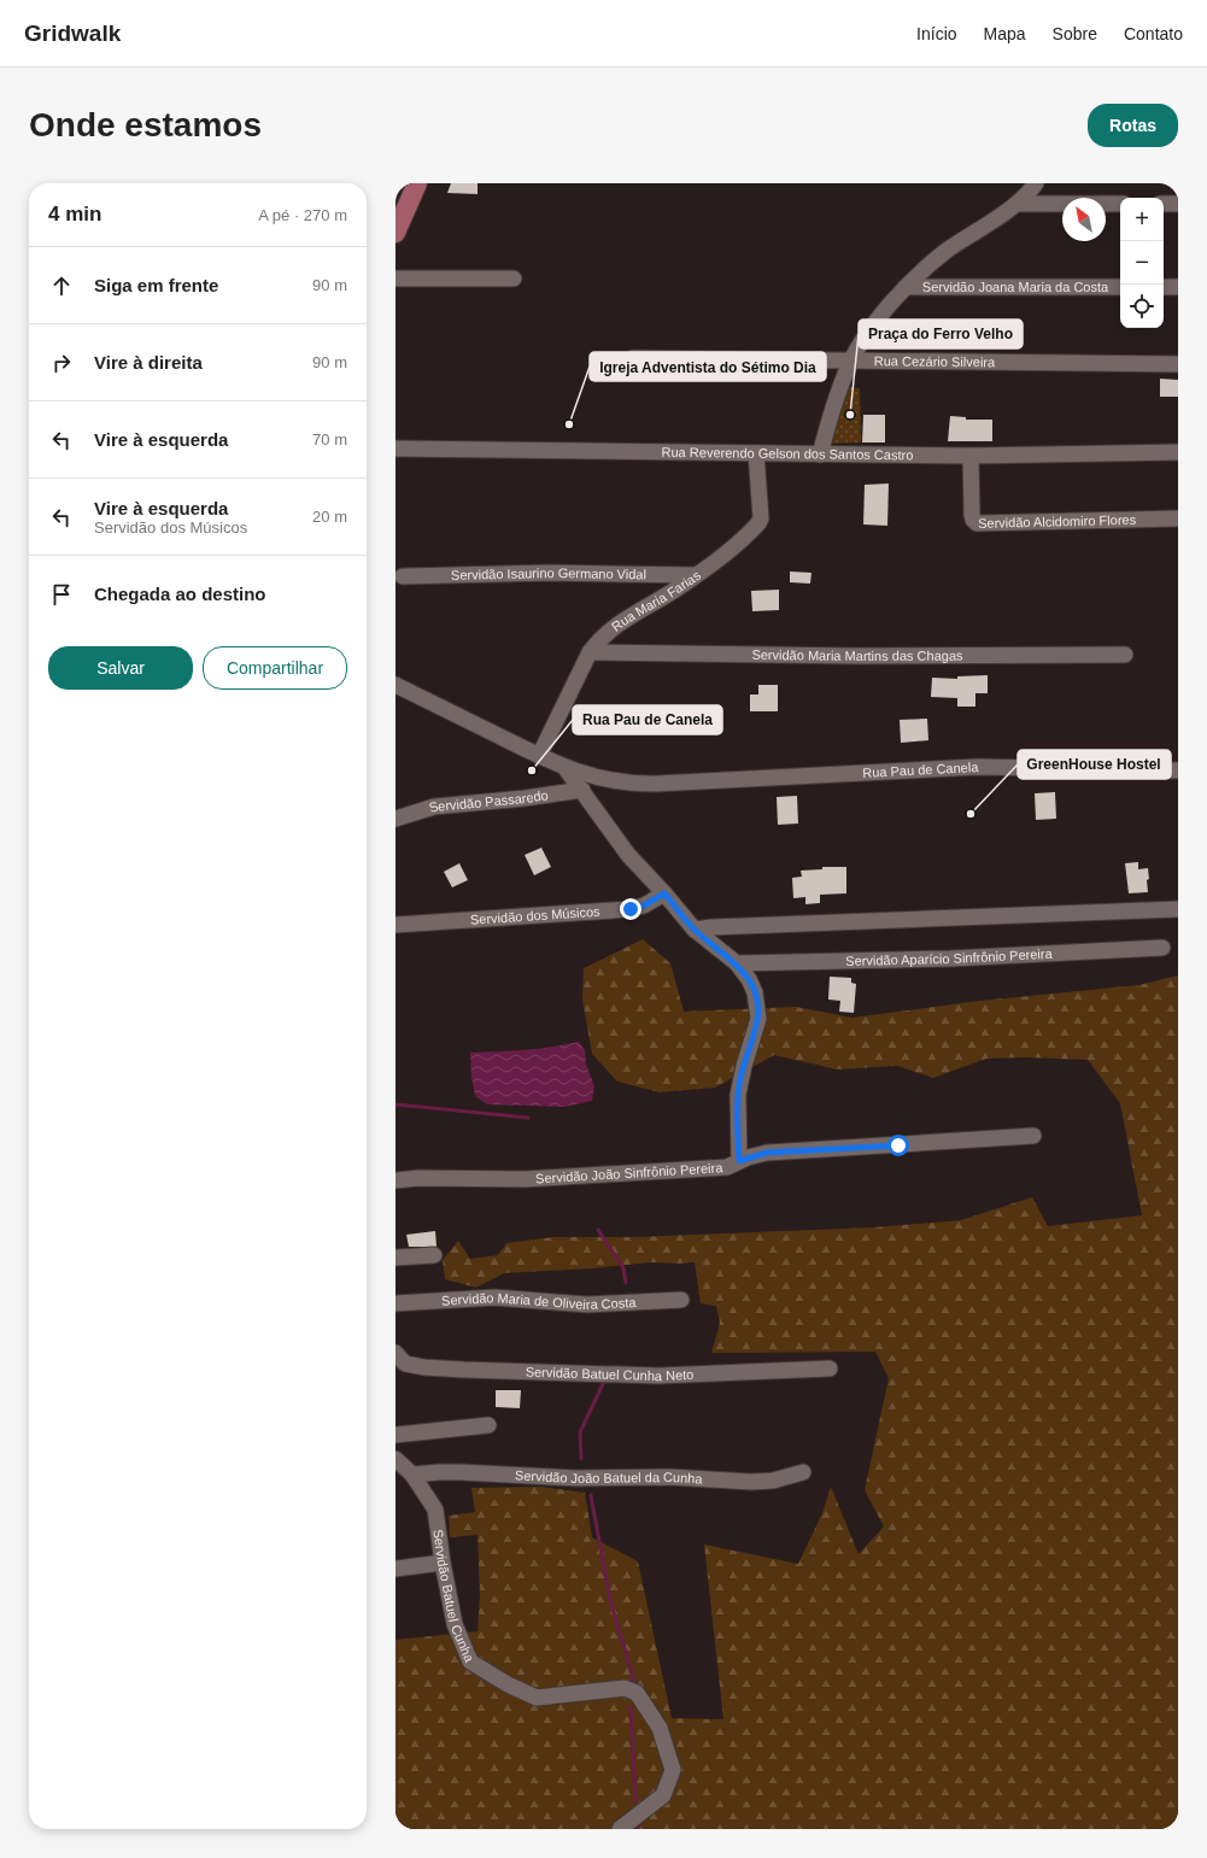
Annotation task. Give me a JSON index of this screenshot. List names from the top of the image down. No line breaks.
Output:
{"streets":{"street":["Servidão Joana Maria da Costa","Rua Cezário Silveira","Rua Reverendo Gelson dos Santos Castro","Servidão Alcidomiro Flores","Servidão Isaurino Germano Vidal","Rua Maria Farias","Servidão Maria Martins das Chagas","Rua Pau de Canela","Servidão Passaredo","Servidão dos Músicos","Servidão Aparício Sinfrônio Pereira","Servidão João Sinfrônio Pereira","Servidão Maria de Oliveira Costa","Servidão Batuel Cunha Neto","Servidão João Batuel da Cunha","Servidão Batuel Cunha"]},"crossings":[["Rua Reverendo Gelson dos Santos Castro","Servidão Alcidomiro Flores"],["Rua Reverendo Gelson dos Santos Castro","Rua Maria Farias"],["Servidão Isaurino Germano Vidal","Rua Maria Farias"],["Rua Maria Farias","Servidão Maria Martins das Chagas"],["Rua Maria Farias","Rua Pau de Canela"],["Servidão João Batuel da Cunha","Servidão Batuel Cunha"]],"places":["Praça do Ferro Velho","Igreja Adventista do Sétimo Dia","Rua Pau de Canela","GreenHouse Hostel"],"north":"top left","page":{"header":"Gridwalk","nav":["Início","Mapa","Sobre","Contato"],"buttons":["Rotas",["Salvar","Compartilhar"]],"title":"Onde estamos","heading":["4 min","A pé · 270 m"],"map_buttons":["+","−"],"list":[["Siga em frente","90 m"],["Vire à direita","90 m"],["Vire à esquerda","70 m"],["Vire à esquerda","Servidão dos Músicos","20 m"],"Chegada ao destino"]}}
